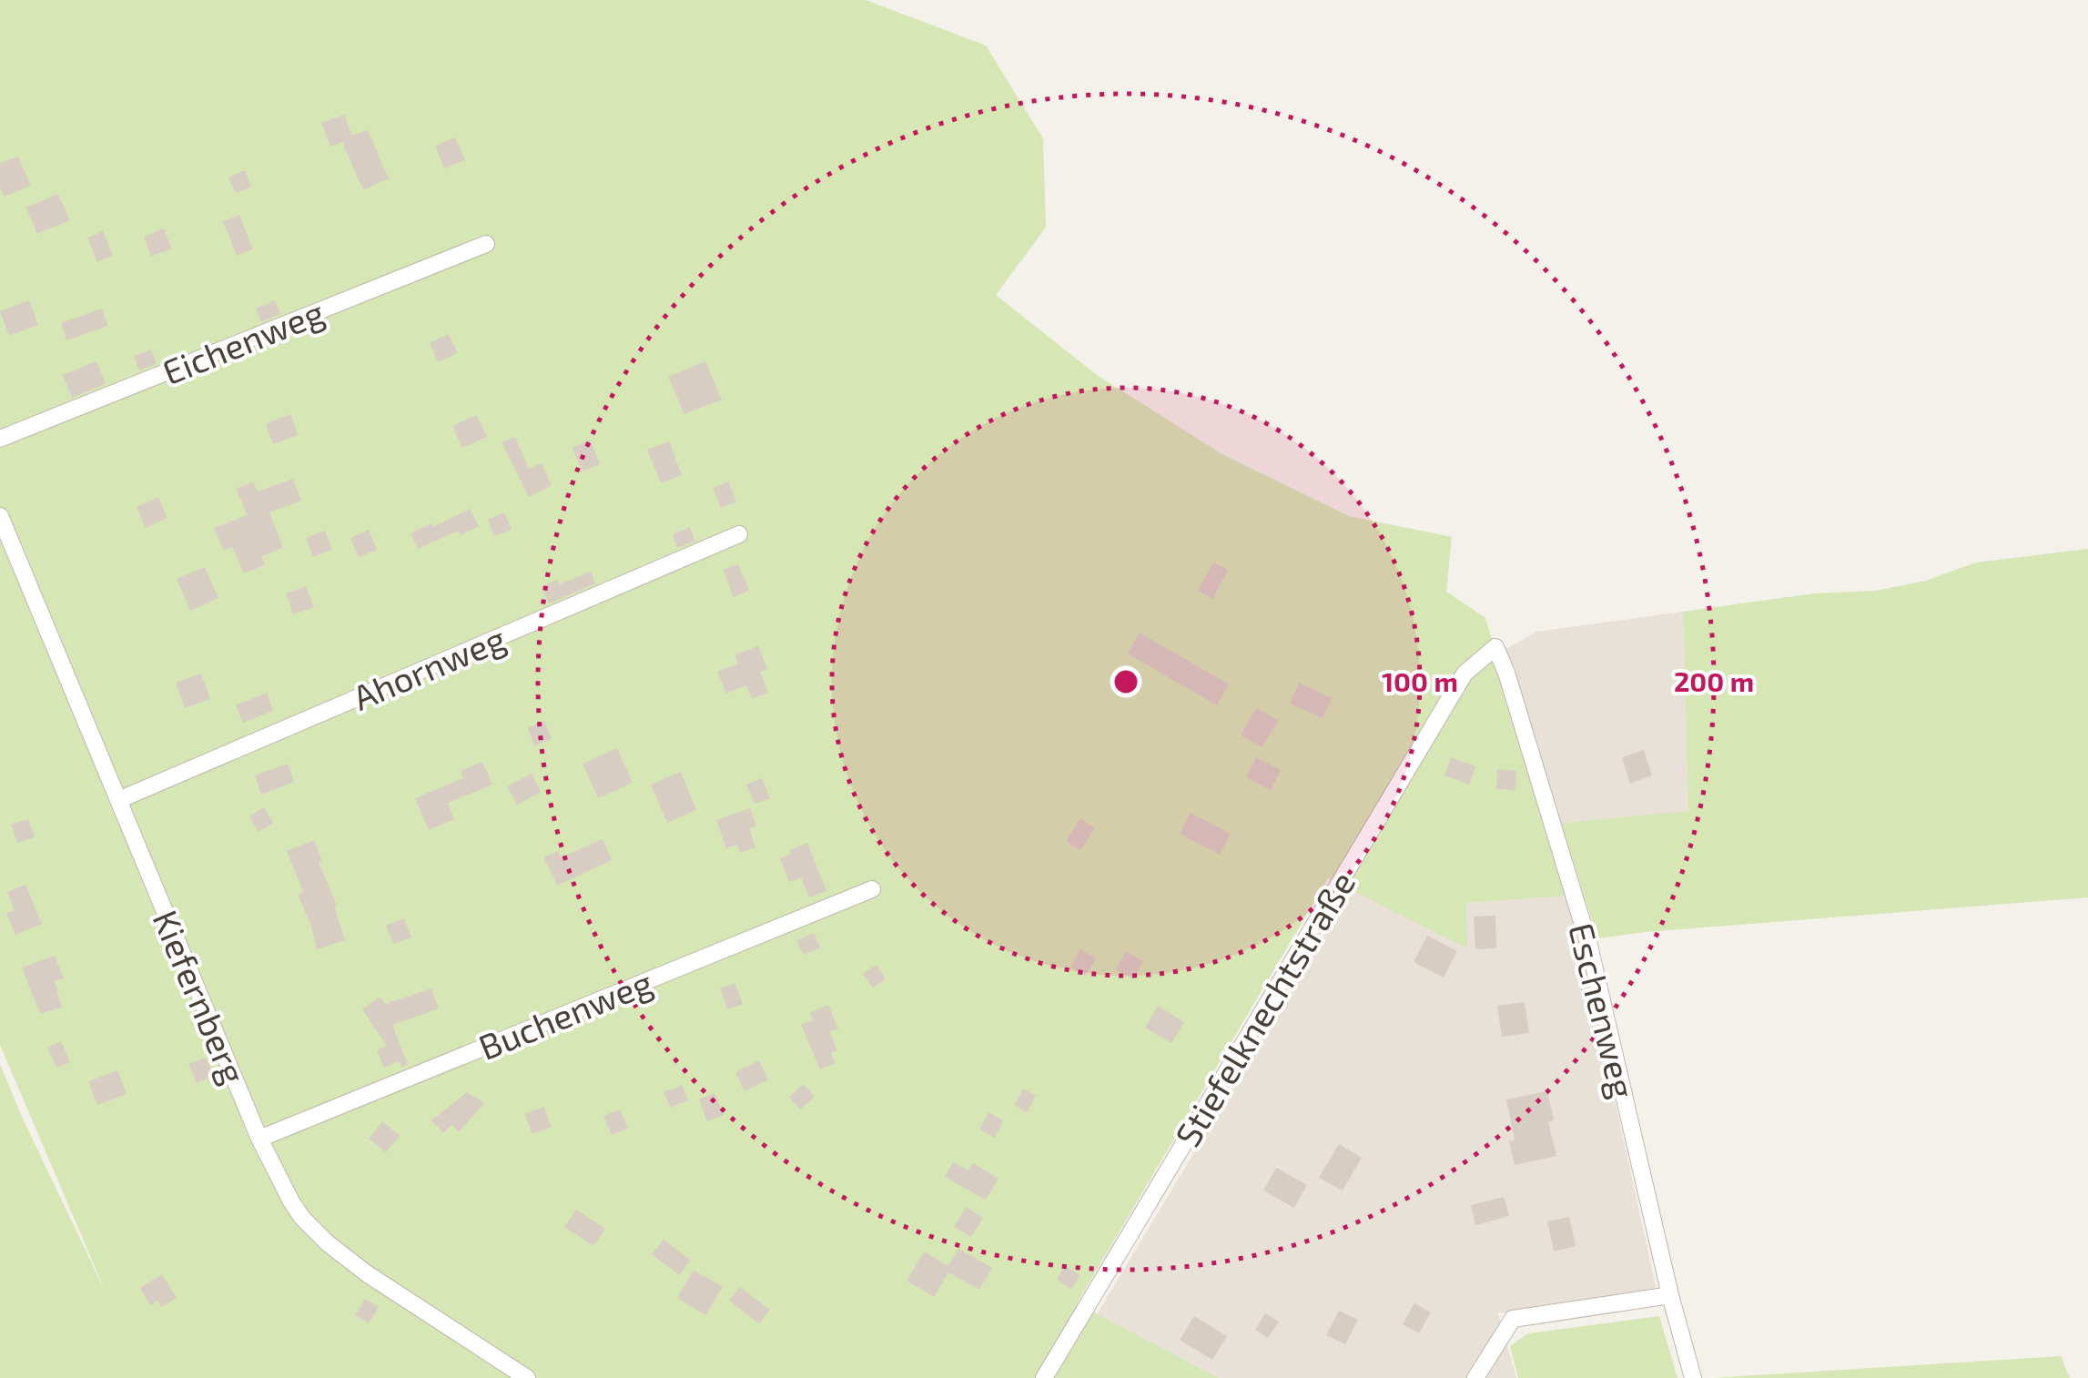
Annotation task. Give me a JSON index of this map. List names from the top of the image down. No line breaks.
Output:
{"streets":{"street":["Eichenweg","Ahornweg","Kiefernberg","Stiefelknechtstraße","Eschenweg","Buchenweg"]},"crossings":[["Ahornweg","Kiefernberg"],["Kiefernberg","Buchenweg"],["Stiefelknechtstraße","Eschenweg"]],"rings":["100 m","200 m"]}
